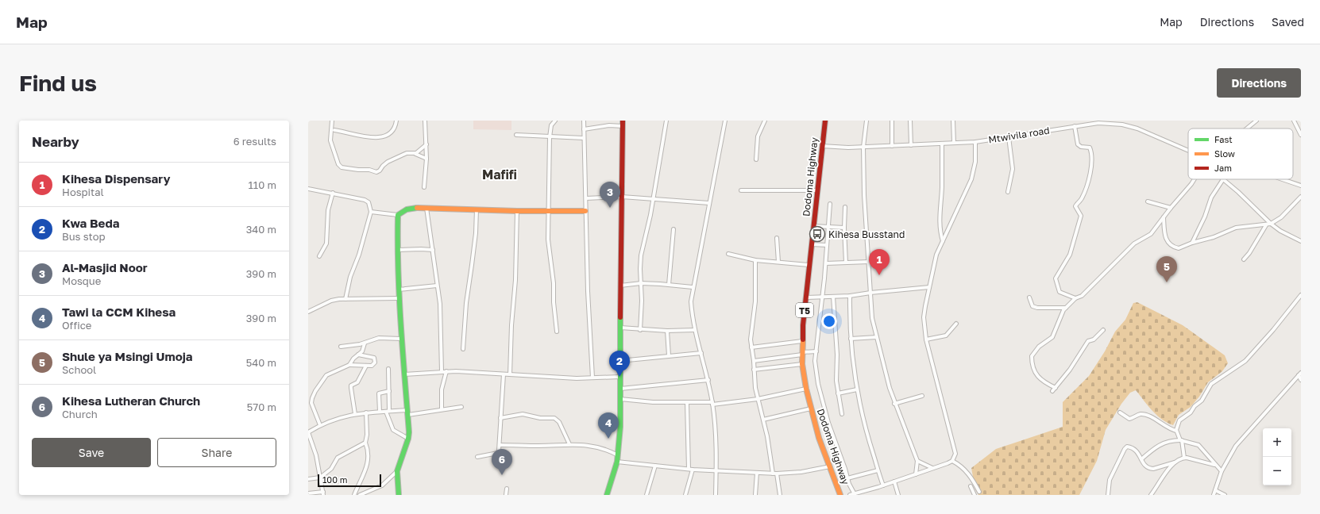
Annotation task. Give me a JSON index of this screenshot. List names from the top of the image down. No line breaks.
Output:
{"streets":{"main road":["Dodoma Highway","T5"],"street":["Mtwivila road"]},"crossings":[["Mtwivila road","Dodoma Highway"]],"districts":["Mafifi"],"places":{"bus stop":["Kihesa Busstand"]},"legend":["Fast","Slow","Jam"],"scale_bar":"100 m","page":{"header":"Map","nav":["Map","Directions","Saved"],"buttons":["Directions",["Save","Share"]],"title":"Find us","heading":["Nearby","6 results"],"list":[{"mark":"1","name":"Kihesa Dispensary","note":"Hospital","value":"110 m"},{"mark":"2","name":"Kwa Beda","note":"Bus stop","value":"340 m"},{"mark":"3","name":"Al-Masjid Noor","note":"Mosque","value":"390 m"},{"mark":"4","name":"Tawi la CCM Kihesa","note":"Office","value":"390 m"},{"mark":"5","name":"Shule ya Msingi Umoja","note":"School","value":"540 m"},{"mark":"6","name":"Kihesa Lutheran Church","note":"Church","value":"570 m"}],"pins":["3","1","5","2","4","6"],"map_buttons":["+","−"],"scale":"100 m"}}
